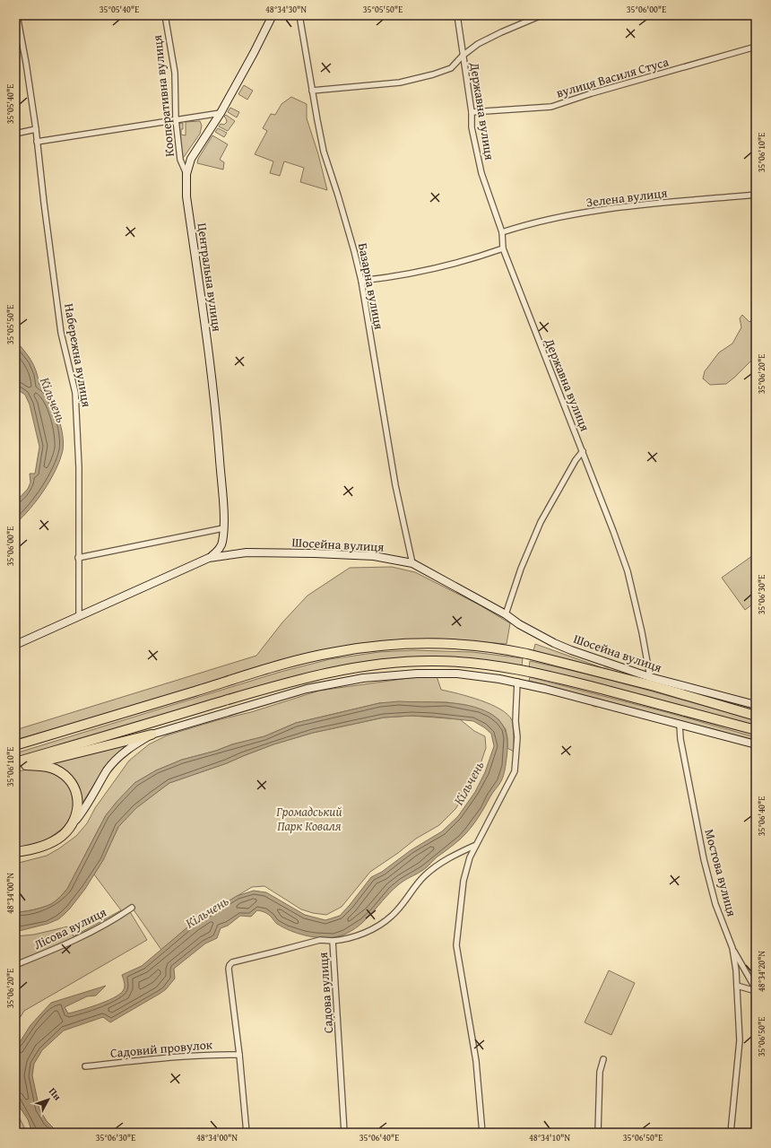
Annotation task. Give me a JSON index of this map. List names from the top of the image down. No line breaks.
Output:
{"streets":{"street":["вулиця Василя Стуса","Кооперативна вулиця","Державна вулиця","Зелена вулиця","Центральна вулиця","Базарна вулиця","Набережна вулиця","Шосейна вулиця","Мостова вулиця","Лісова вулиця","Садова вулиця","Садовий провулок"]},"crossings":[["вулиця Василя Стуса","Державна вулиця"],["Кооперативна вулиця","Центральна вулиця"],["Державна вулиця","Зелена вулиця"],["Державна вулиця","Шосейна вулиця"],["Центральна вулиця","Шосейна вулиця"],["Базарна вулиця","Шосейна вулиця"],["Набережна вулиця","Шосейна вулиця"]],"water":["Кільчень"],"parks":["Громадський Парк Коваля"],"north":"top right","coordinates":["35°05'40\"E","48°34'30\"N","35°05'50\"E","35°06'00\"E","35°06'10\"E","35°06'20\"E","35°06'30\"E","35°06'40\"E","48°34'00\"N","48°34'20\"N","35°06'50\"E","48°34'10\"N"]}
